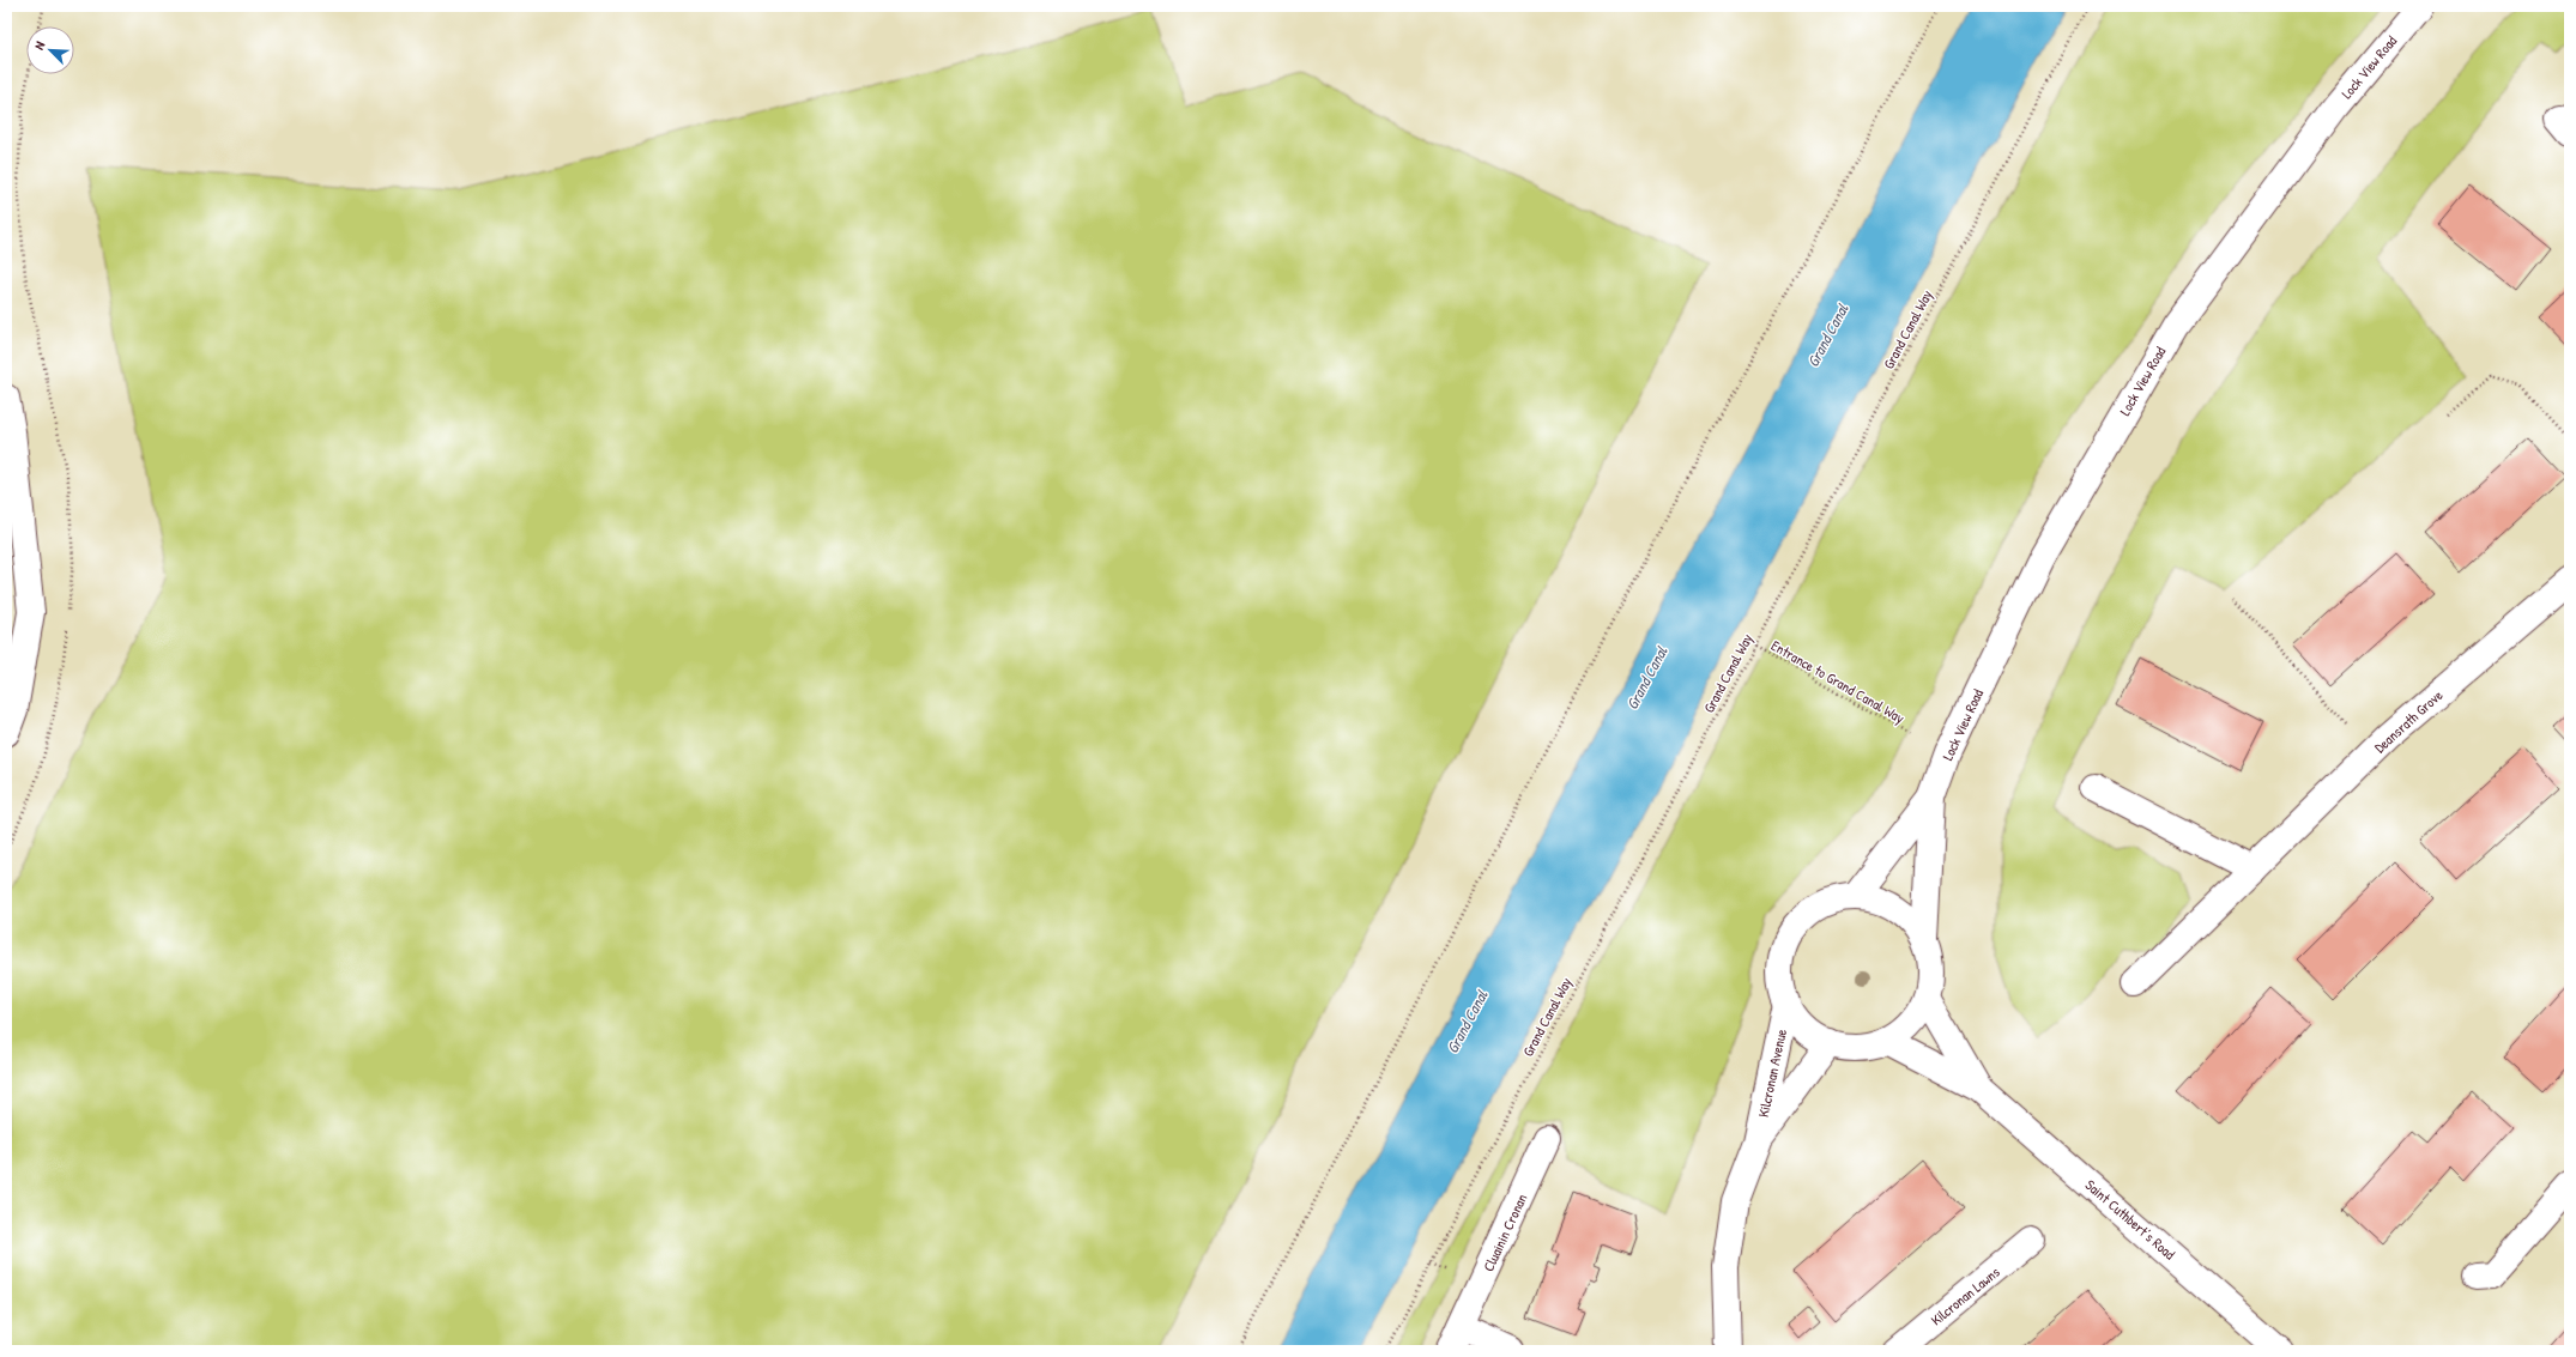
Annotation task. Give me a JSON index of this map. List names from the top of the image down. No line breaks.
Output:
{"streets":{"street":["Lock View Road","Deansrath Grove","Kilcronan Avenue","Saint Cuthbert’s Road","Cluainin Cronan","Kilcronan Lawns"],"path":["Grand Canal Way","Entrance to Grand Canal Way"]},"crossings":[["Lock View Road","Kilcronan Avenue"],["Lock View Road","Saint Cuthbert’s Road"],["Grand Canal Way","Entrance to Grand Canal Way"],["Kilcronan Avenue","Saint Cuthbert’s Road"]],"water":["Grand Canal"],"north":"top left"}
